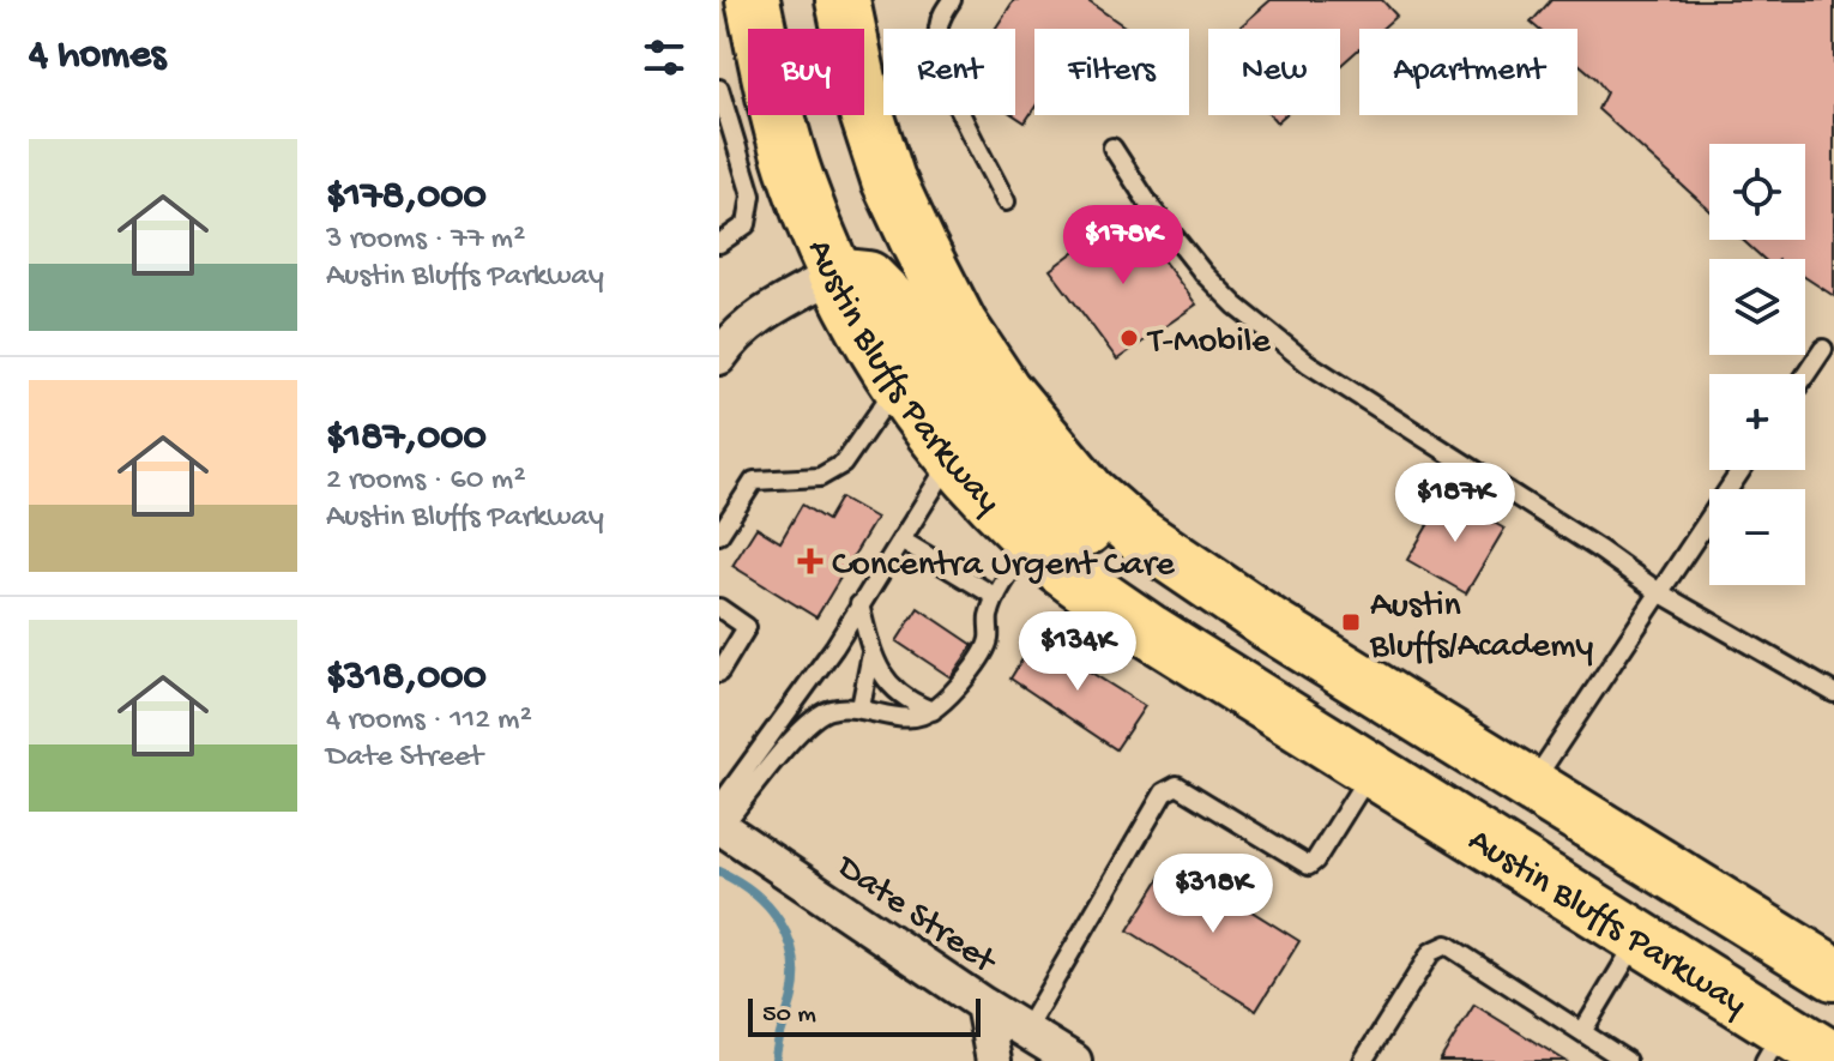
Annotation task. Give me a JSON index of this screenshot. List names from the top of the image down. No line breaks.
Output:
{"streets":{"main road":["Austin Bluffs Parkway"],"street":["Date Street"]},"places":{"other":["T-Mobile"],"health":["Concentra Urgent Care"],"transit":["Austin Bluffs/Academy"]},"scale_bar":"50 m","page":{"heading":"4 homes","chip":["Buy","Rent","Filters","New","Apartment"],"list":[{"name":"$178,000","note":"3 rooms · 77 m² · Austin Bluffs Parkway"},{"name":"$187,000","note":"2 rooms · 60 m² · Austin Bluffs Parkway"},{"name":"$318,000","note":"4 rooms · 112 m² · Date Street"}],"map_buttons":["+","−"],"price":["$178K","$187K","$134K","$318K"],"scale":"50 m"}}
